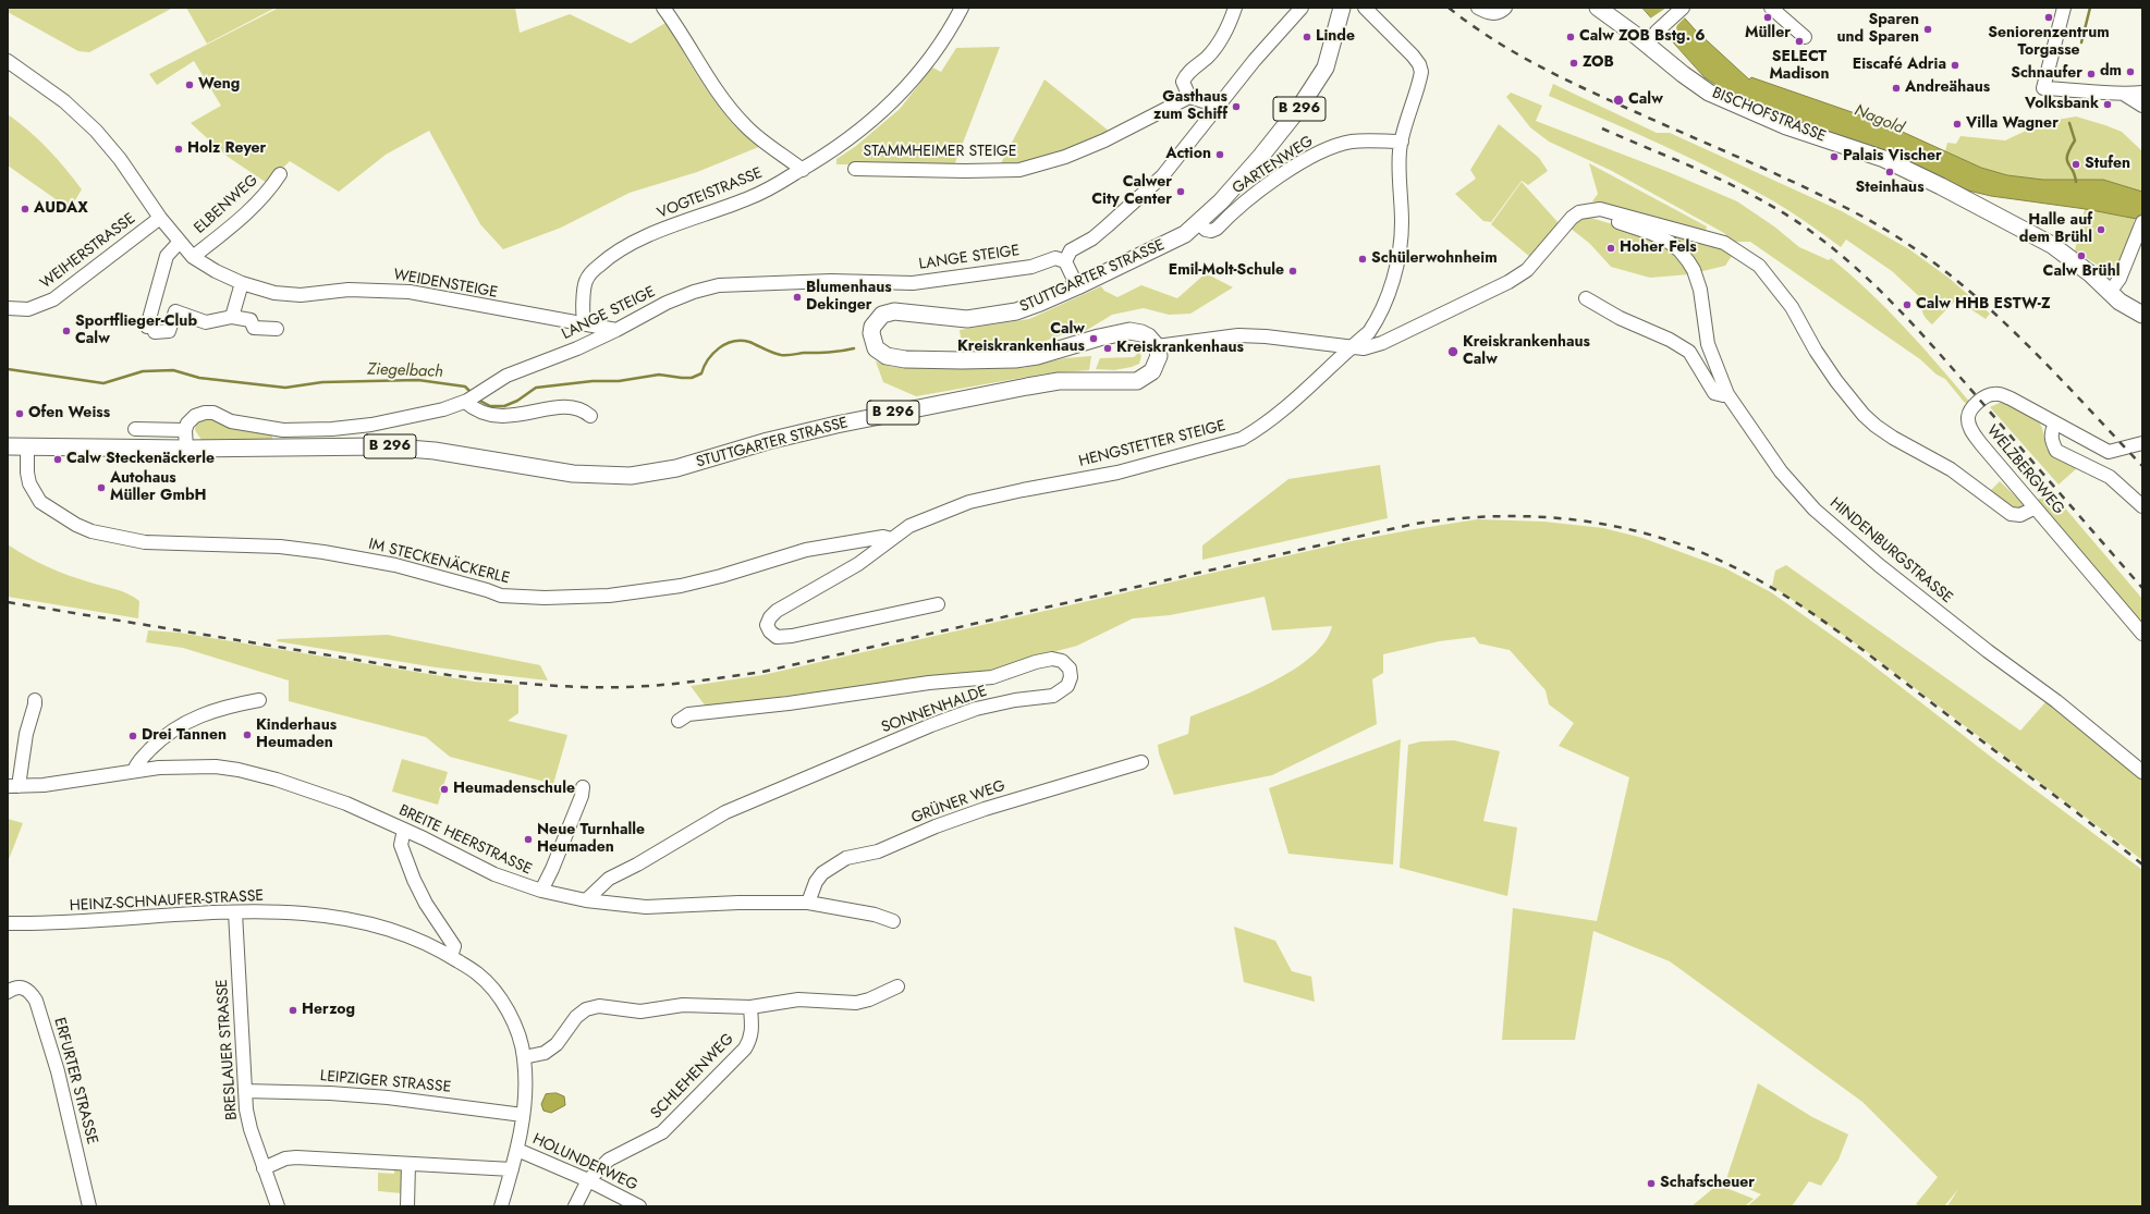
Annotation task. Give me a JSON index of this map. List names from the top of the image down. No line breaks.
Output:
{"streets":{"main road":["B 296","BISCHOFSTRASSE","STUTTGARTER STRASSE"],"street":["STAMMHEIMER STEIGE","GARTENWEG","VOGTEISTRASSE","ELBENWEG","WEIHERSTRASSE","LANGE STEIGE","WEIDENSTEIGE","HENGSTETTER STEIGE","WELZBERGWEG","HINDENBURGSTRASSE","IM STECKENÄCKERLE","SONNENHALDE","GRÜNER WEG","BREITE HEERSTRASSE","HEINZ-SCHNAUFER-STRASSE","BRESLAUER STRASSE","SCHLEHENWEG","ERFURTER STRASSE","LEIPZIGER STRASSE","HOLUNDERWEG"]},"crossings":[["GARTENWEG","STUTTGARTER STRASSE"],["GARTENWEG","HENGSTETTER STEIGE"],["VOGTEISTRASSE","WEIDENSTEIGE"],["ELBENWEG","WEIDENSTEIGE"],["WEIHERSTRASSE","WEIDENSTEIGE"],["LANGE STEIGE","WEIDENSTEIGE"],["STUTTGARTER STRASSE","IM STECKENÄCKERLE"],["HENGSTETTER STEIGE","IM STECKENÄCKERLE"],["SONNENHALDE","BREITE HEERSTRASSE"],["GRÜNER WEG","BREITE HEERSTRASSE"],["HEINZ-SCHNAUFER-STRASSE","BRESLAUER STRASSE"],["HEINZ-SCHNAUFER-STRASSE","LEIPZIGER STRASSE"],["HEINZ-SCHNAUFER-STRASSE","HOLUNDERWEG"],["BRESLAUER STRASSE","LEIPZIGER STRASSE"],["SCHLEHENWEG","HOLUNDERWEG"]],"water":["Nagold","Ziegelbach"],"places":["Müller","Seniorenzentrum Torgasse","Sparen und Sparen","Linde","Calw ZOB Bstg. 6","SELECT Madison","ZOB","Eiscafé Adria","dm","Schnaufer","Weng","Andreähaus","Calw","Volksbank","Gasthaus zum Schiff","Villa Wagner","Holz Reyer","Action","Palais Vischer","Stufen","Steinhaus","Calwer City Center","AUDAX","Halle auf dem Brühl","Hoher Fels","Calw Brühl","Schülerwohnheim","Emil-Molt-Schule","Blumenhaus Dekinger","Calw HHB ESTW-Z","Sportflieger-Club Calw","Calw Kreiskrankenhaus","Kreiskrankenhaus","Kreiskrankenhaus Calw","Ofen Weiss","Calw Steckenäckerle","Autohaus Müller GmbH","Kinderhaus Heumaden","Drei Tannen","Heumadenschule","Neue Turnhalle Heumaden","Herzog","Schafscheuer"]}
